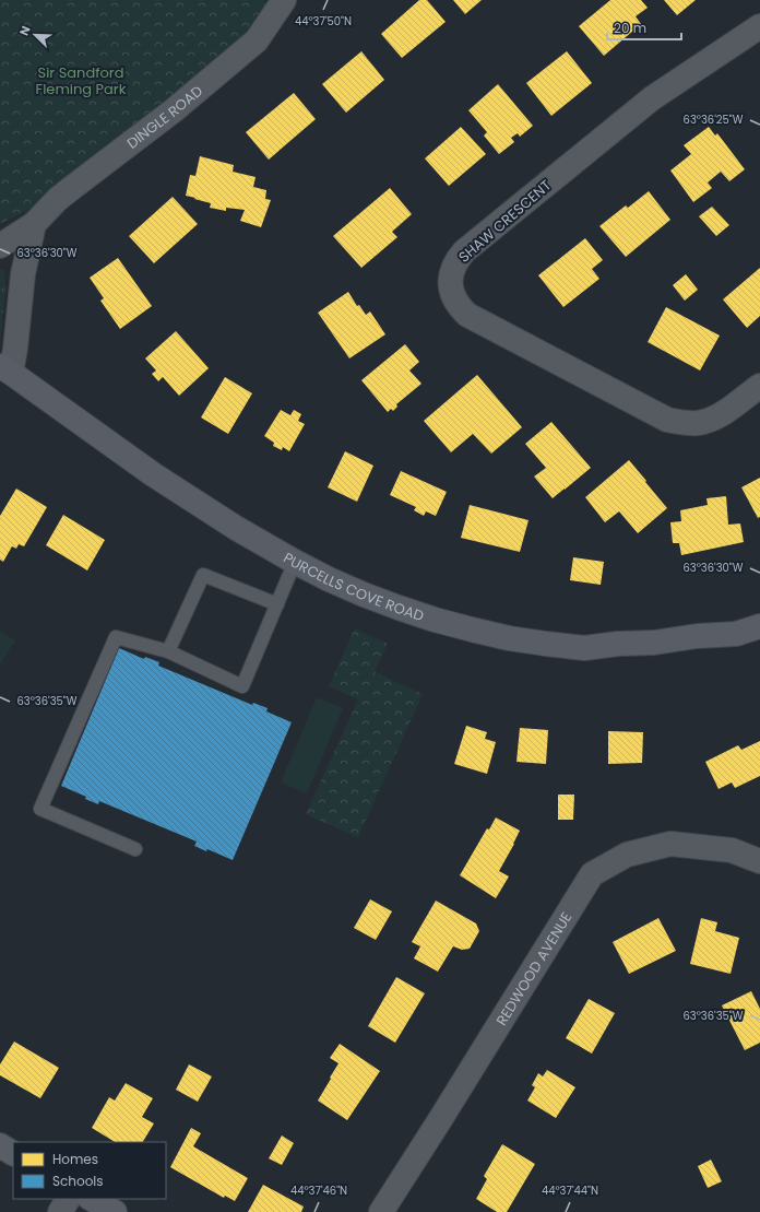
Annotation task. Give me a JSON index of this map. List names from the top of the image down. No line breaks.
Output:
{"streets":{"main road":["PURCELLS COVE ROAD"],"street":["DINGLE ROAD","SHAW CRESCENT","REDWOOD AVENUE"]},"parks":["Sir Sandford Fleming Park"],"legend":["Homes","Schools"],"scale_bar":"20 m","north":"top left","coordinates":["44°37'50\"N","63°36'25\"W","63°36'30\"W","63°36'35\"W","44°37'46\"N","44°37'44\"N"]}
